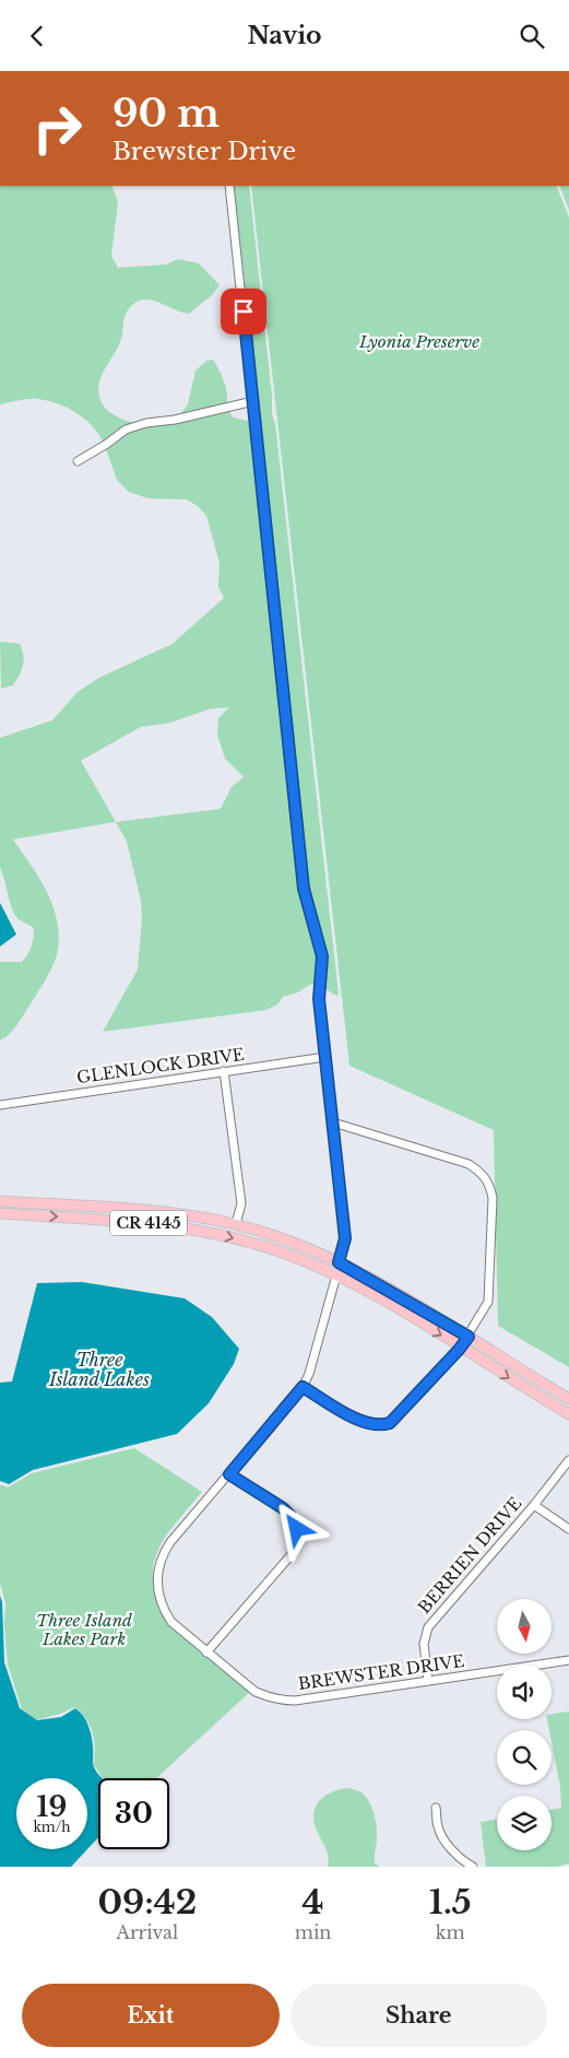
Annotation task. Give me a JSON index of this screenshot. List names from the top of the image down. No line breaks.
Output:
{"streets":{"main road":["CR 4145"],"street":["GLENLOCK DRIVE","BERRIEN DRIVE","BREWSTER DRIVE"]},"crossings":[["CR 4145","BREWSTER DRIVE"],["BERRIEN DRIVE","BREWSTER DRIVE"]],"water":["Three Island Lakes"],"parks":["Lyonia Preserve","Three Island Lakes Park"],"north":"bottom","page":{"header":"Navio","turn":["90 m","Brewster Drive"],"speed":"19 km/h","limit":"30","eta":["09:42","Arrival","4","min","1.5","km"],"buttons":["Exit","Share"]}}
